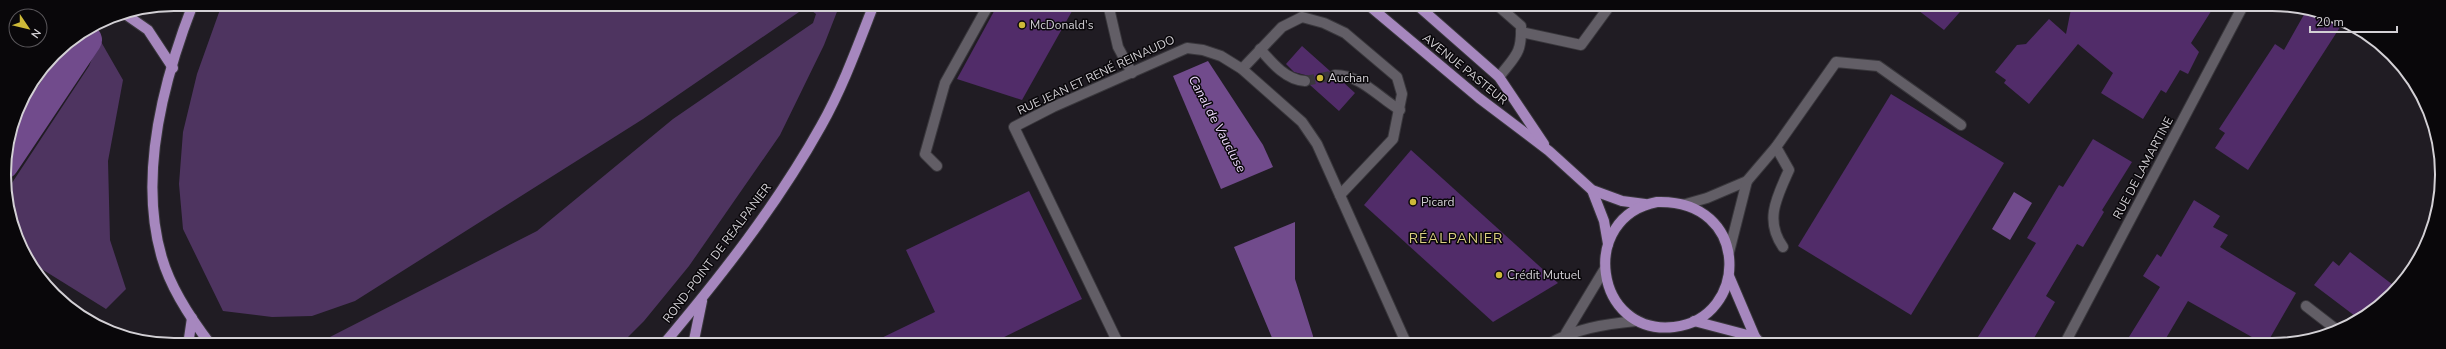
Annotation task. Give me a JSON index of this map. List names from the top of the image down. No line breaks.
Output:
{"streets":{"main road":["AVENUE PASTEUR","ROND-POINT DE REALPANIER"],"street":["RUE JEAN ET RENÉ REINAUDO","RUE DE LAMARTINE"]},"districts":["RÉALPANIER"],"water":["Canal de Vaucluse"],"places":["McDonald's","Auchan","Picard","Crédit Mutuel"],"scale_bar":"20 m","north":"bottom right"}
